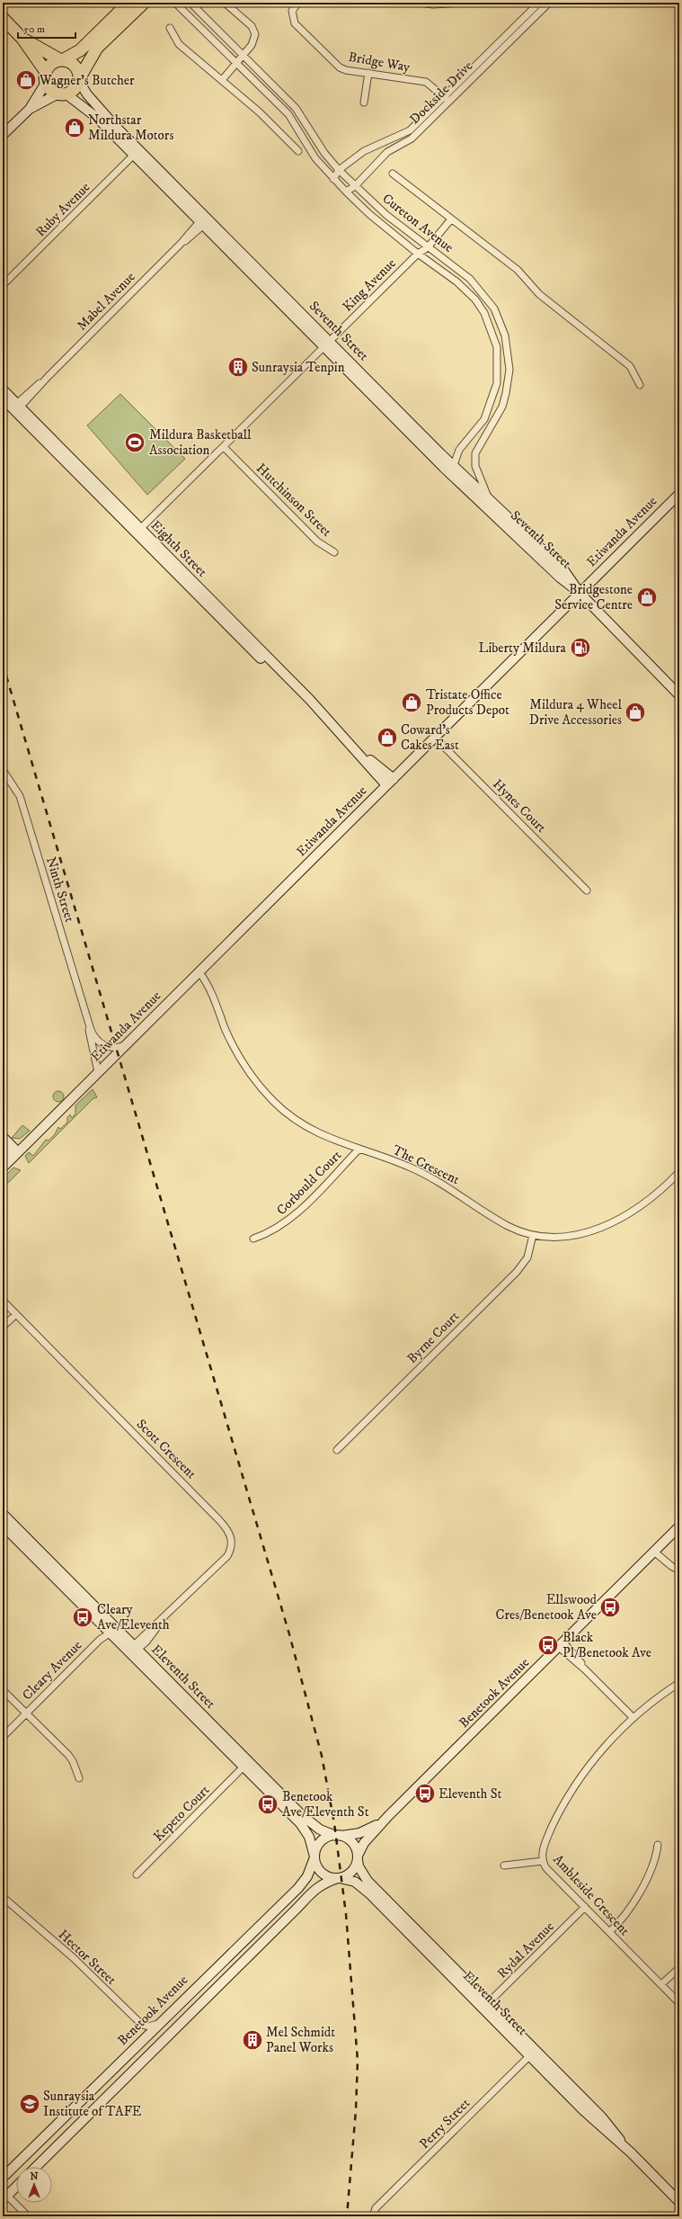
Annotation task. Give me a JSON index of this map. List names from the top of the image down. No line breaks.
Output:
{"streets":{"main road":["Seventh Street","Etiwanda Avenue","Eighth Street","Eleventh Street","Benetook Avenue"],"street":["Bridge Way","Dockside Drive","Ruby Avenue","Cureton Avenue","King Avenue","Mabel Avenue","Hutchinson Street","Hynes Court","Ninth Street","The Crescent","Corbould Court","Byrne Court","Scott Crescent","Cleary Avenue","Kepeto Court","Ambleside Crescent","Rydal Avenue","Hector Street","Perry Street"]},"crossings":[["Bridge Way","Dockside Drive"],["Dockside Drive","Cureton Avenue"],["Ruby Avenue","Seventh Street"],["Cureton Avenue","King Avenue"],["Cureton Avenue","Seventh Street"],["King Avenue","Seventh Street"],["King Avenue","Hutchinson Street"],["King Avenue","Eighth Street"],["Mabel Avenue","Seventh Street"],["Mabel Avenue","Eighth Street"],["Seventh Street","Etiwanda Avenue"],["Etiwanda Avenue","Eighth Street"],["Etiwanda Avenue","Hynes Court"],["Etiwanda Avenue","Ninth Street"],["Etiwanda Avenue","The Crescent"],["The Crescent","Corbould Court"],["The Crescent","Byrne Court"],["Scott Crescent","Eleventh Street"],["Cleary Avenue","Eleventh Street"],["Eleventh Street","Benetook Avenue"],["Eleventh Street","Kepeto Court"],["Eleventh Street","Rydal Avenue"],["Eleventh Street","Perry Street"],["Benetook Avenue","Hector Street"],["Ambleside Crescent","Rydal Avenue"]],"places":{"shop":["Wagner's Butcher","Northstar Mildura Motors","Bridgestone Service Centre","Tristate Office Products Depot","Mildura 4 Wheel Drive Accessories","Coward's Cakes East"],"building":["Sunraysia Tenpin","Mel Schmidt Panel Works"],"sports":["Mildura Basketball Association"],"fuel station":["Liberty Mildura"],"bus stop":["Ellswood Cres/Benetook Ave","Cleary Ave/Eleventh","Black Pl/Benetook Ave","Eleventh St","Benetook Ave/Eleventh St"],"school or university":["Sunraysia Institute of TAFE"]},"scale_bar":"50 m","north":"top"}
